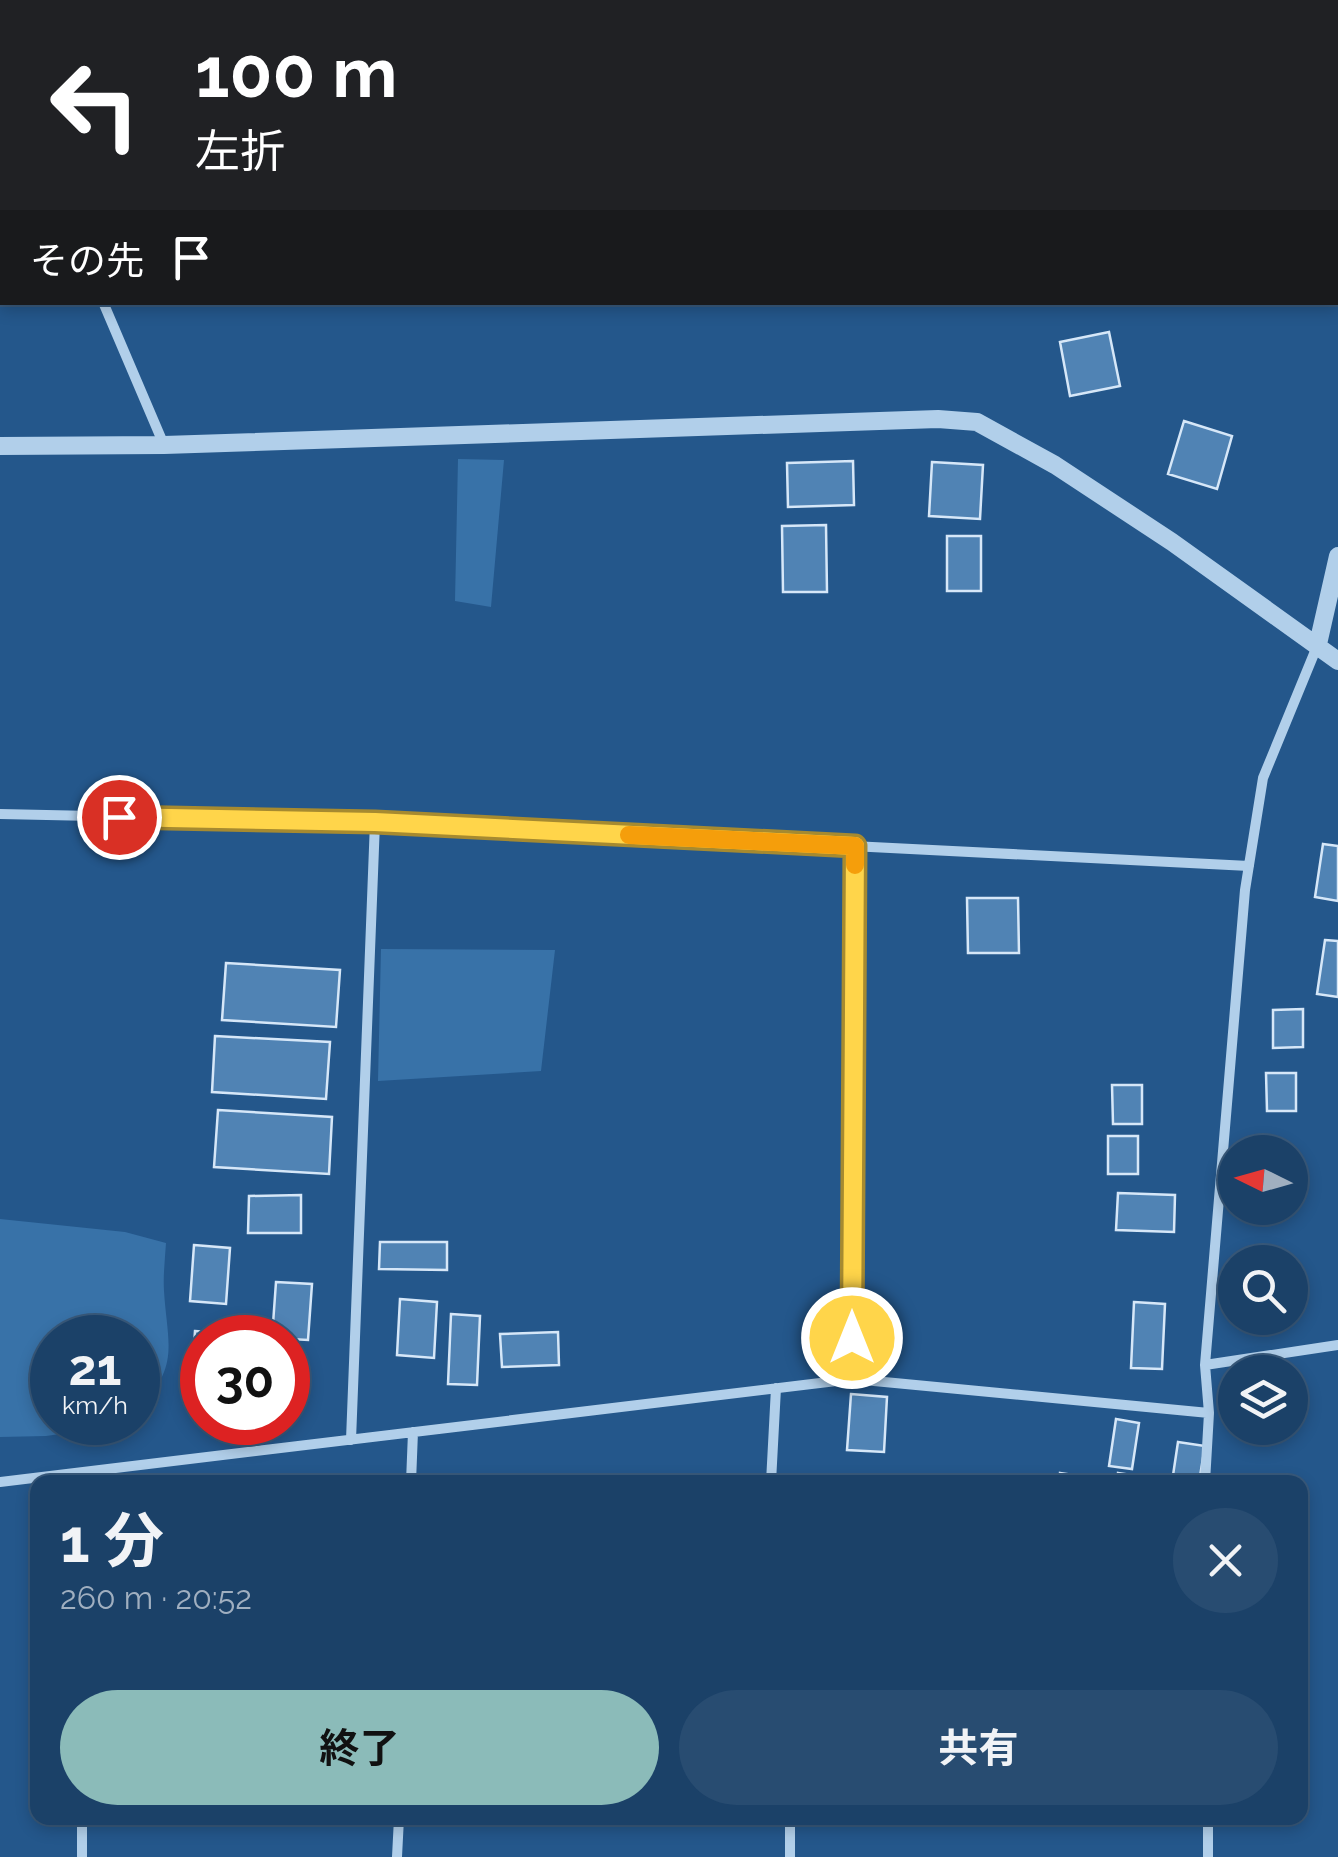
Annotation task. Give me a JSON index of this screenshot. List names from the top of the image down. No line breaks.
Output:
{"north":"left","page":{"turn":["100 m","左折"],"then":"その先","speed":"21 km/h","limit":"30","heading":["1 分","260 m · 20:52"],"buttons":["終了","共有"]}}
